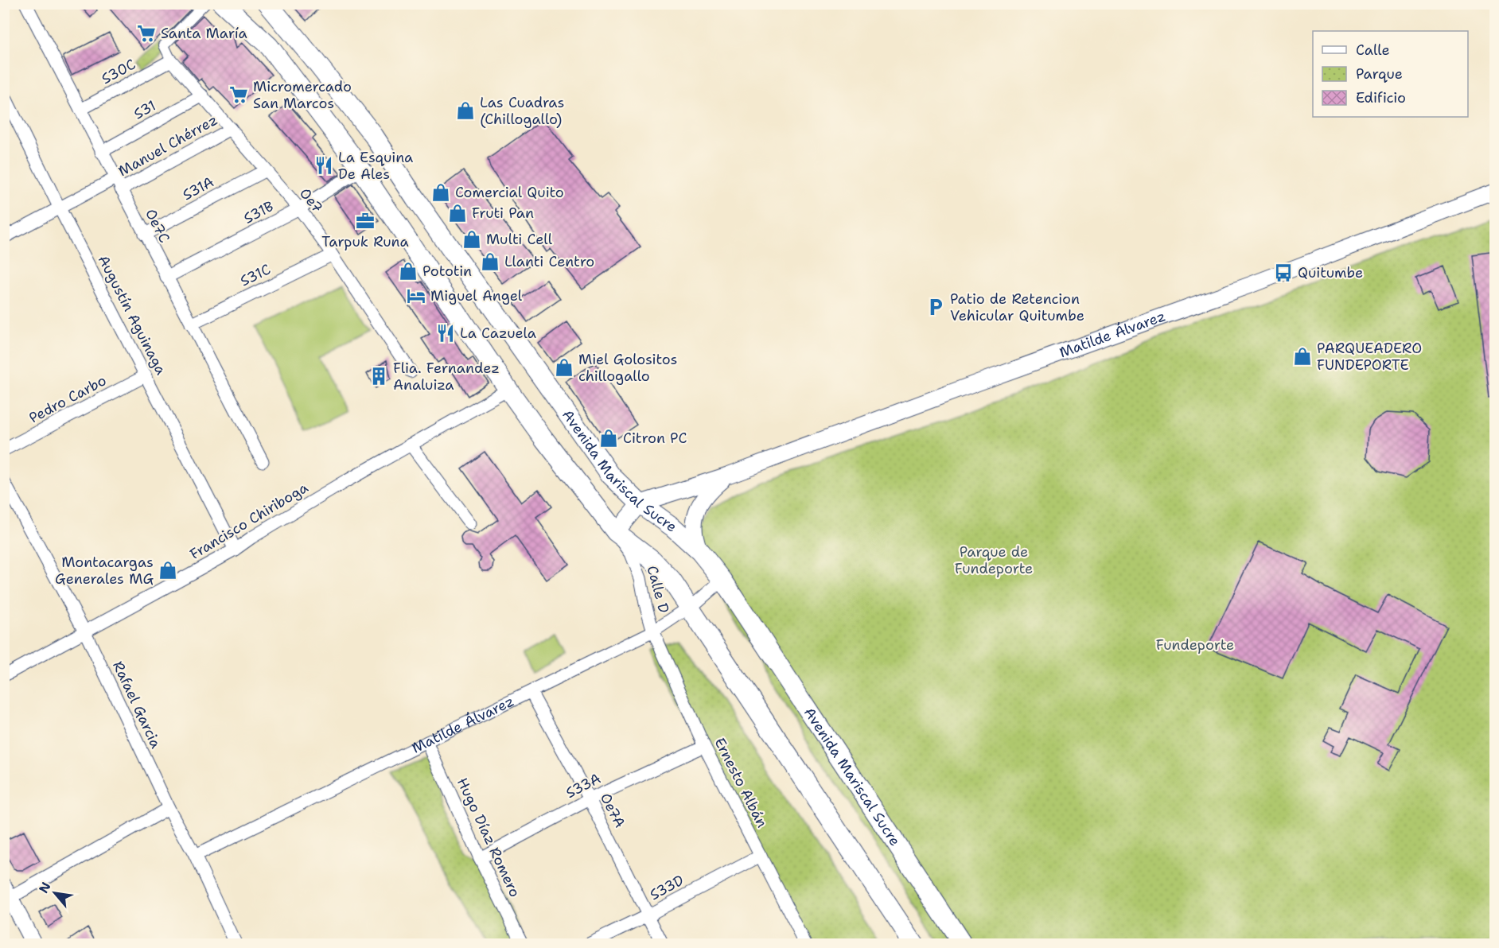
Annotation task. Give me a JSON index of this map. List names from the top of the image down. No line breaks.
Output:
{"streets":{"main road":["Avenida Mariscal Sucre"],"street":["S30C","S31","Manuel Chérrez","S31A","Oe7","S31B","Oe7C","S31C","Augustín Aguinaga","Matilde Álvarez","Pedro Carbo","Francisco Chiriboga","Calle D","Rafael Garcia","Ernesto Albán","S33A","Oe7A","Hugo Díaz Romero","S33D"]},"crossings":[["S30C","Oe7"],["S30C","Oe7C"],["S31","Oe7"],["S31","Oe7C"],["Manuel Chérrez","Oe7"],["Manuel Chérrez","Oe7C"],["Manuel Chérrez","Augustín Aguinaga"],["S31A","Oe7"],["S31A","Oe7C"],["Oe7","S31B"],["Oe7","S31C"],["S31B","Oe7C"],["Oe7C","S31C"],["Augustín Aguinaga","Pedro Carbo"],["Augustín Aguinaga","Francisco Chiriboga"],["Matilde Álvarez","Avenida Mariscal Sucre"],["Matilde Álvarez","Calle D"],["Matilde Álvarez","Rafael Garcia"],["Matilde Álvarez","Ernesto Albán"],["Matilde Álvarez","Oe7A"],["Matilde Álvarez","Hugo Díaz Romero"],["Francisco Chiriboga","Rafael Garcia"],["Calle D","Ernesto Albán"],["Ernesto Albán","S33A"],["Ernesto Albán","S33D"],["S33A","Oe7A"],["S33A","Hugo Díaz Romero"],["Oe7A","S33D"]],"parks":["Parque de Fundeporte","Fundeporte"],"places":{"supermarket":["Santa María","Micromercado San Marcos"],"shop":["Las Cuadras (Chillogallo)","Comercial Quito","Fruti Pan","Multi Cell","Llanti Centro","Pototin","PARQUEADERO FUNDEPORTE","Miel Golositos chillogallo","Citron PC","Montacargas Generales MG"],"restaurant":["La Esquina De Ales","La Cazuela"],"office":["Tarpuk Runa"],"bus stop":["Quitumbe"],"hotel":["Miguel Angel"],"parking":["Patio de Retencion Vehicular Quitumbe"],"building":["Flia. Fernandez Analuiza"]},"legend":["Calle","Parque","Edificio"],"north":"top left"}
